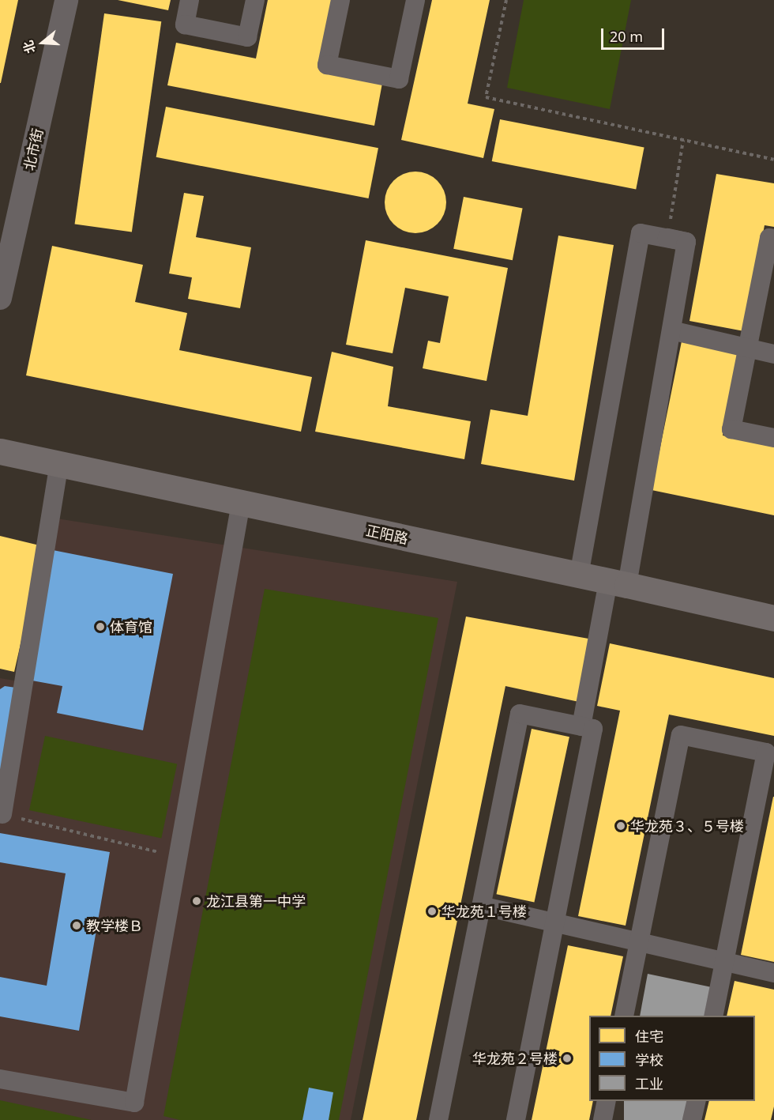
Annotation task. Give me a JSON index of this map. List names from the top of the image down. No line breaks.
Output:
{"streets":{"main road":["正阳路"],"street":["北市街"]},"places":["体育馆","华龙苑３、５号楼","龙江县第一中学","华龙苑１号楼","教学楼Ｂ","华龙苑２号楼"],"legend":["住宅","学校","工业"],"scale_bar":"20 m","north":"left"}
